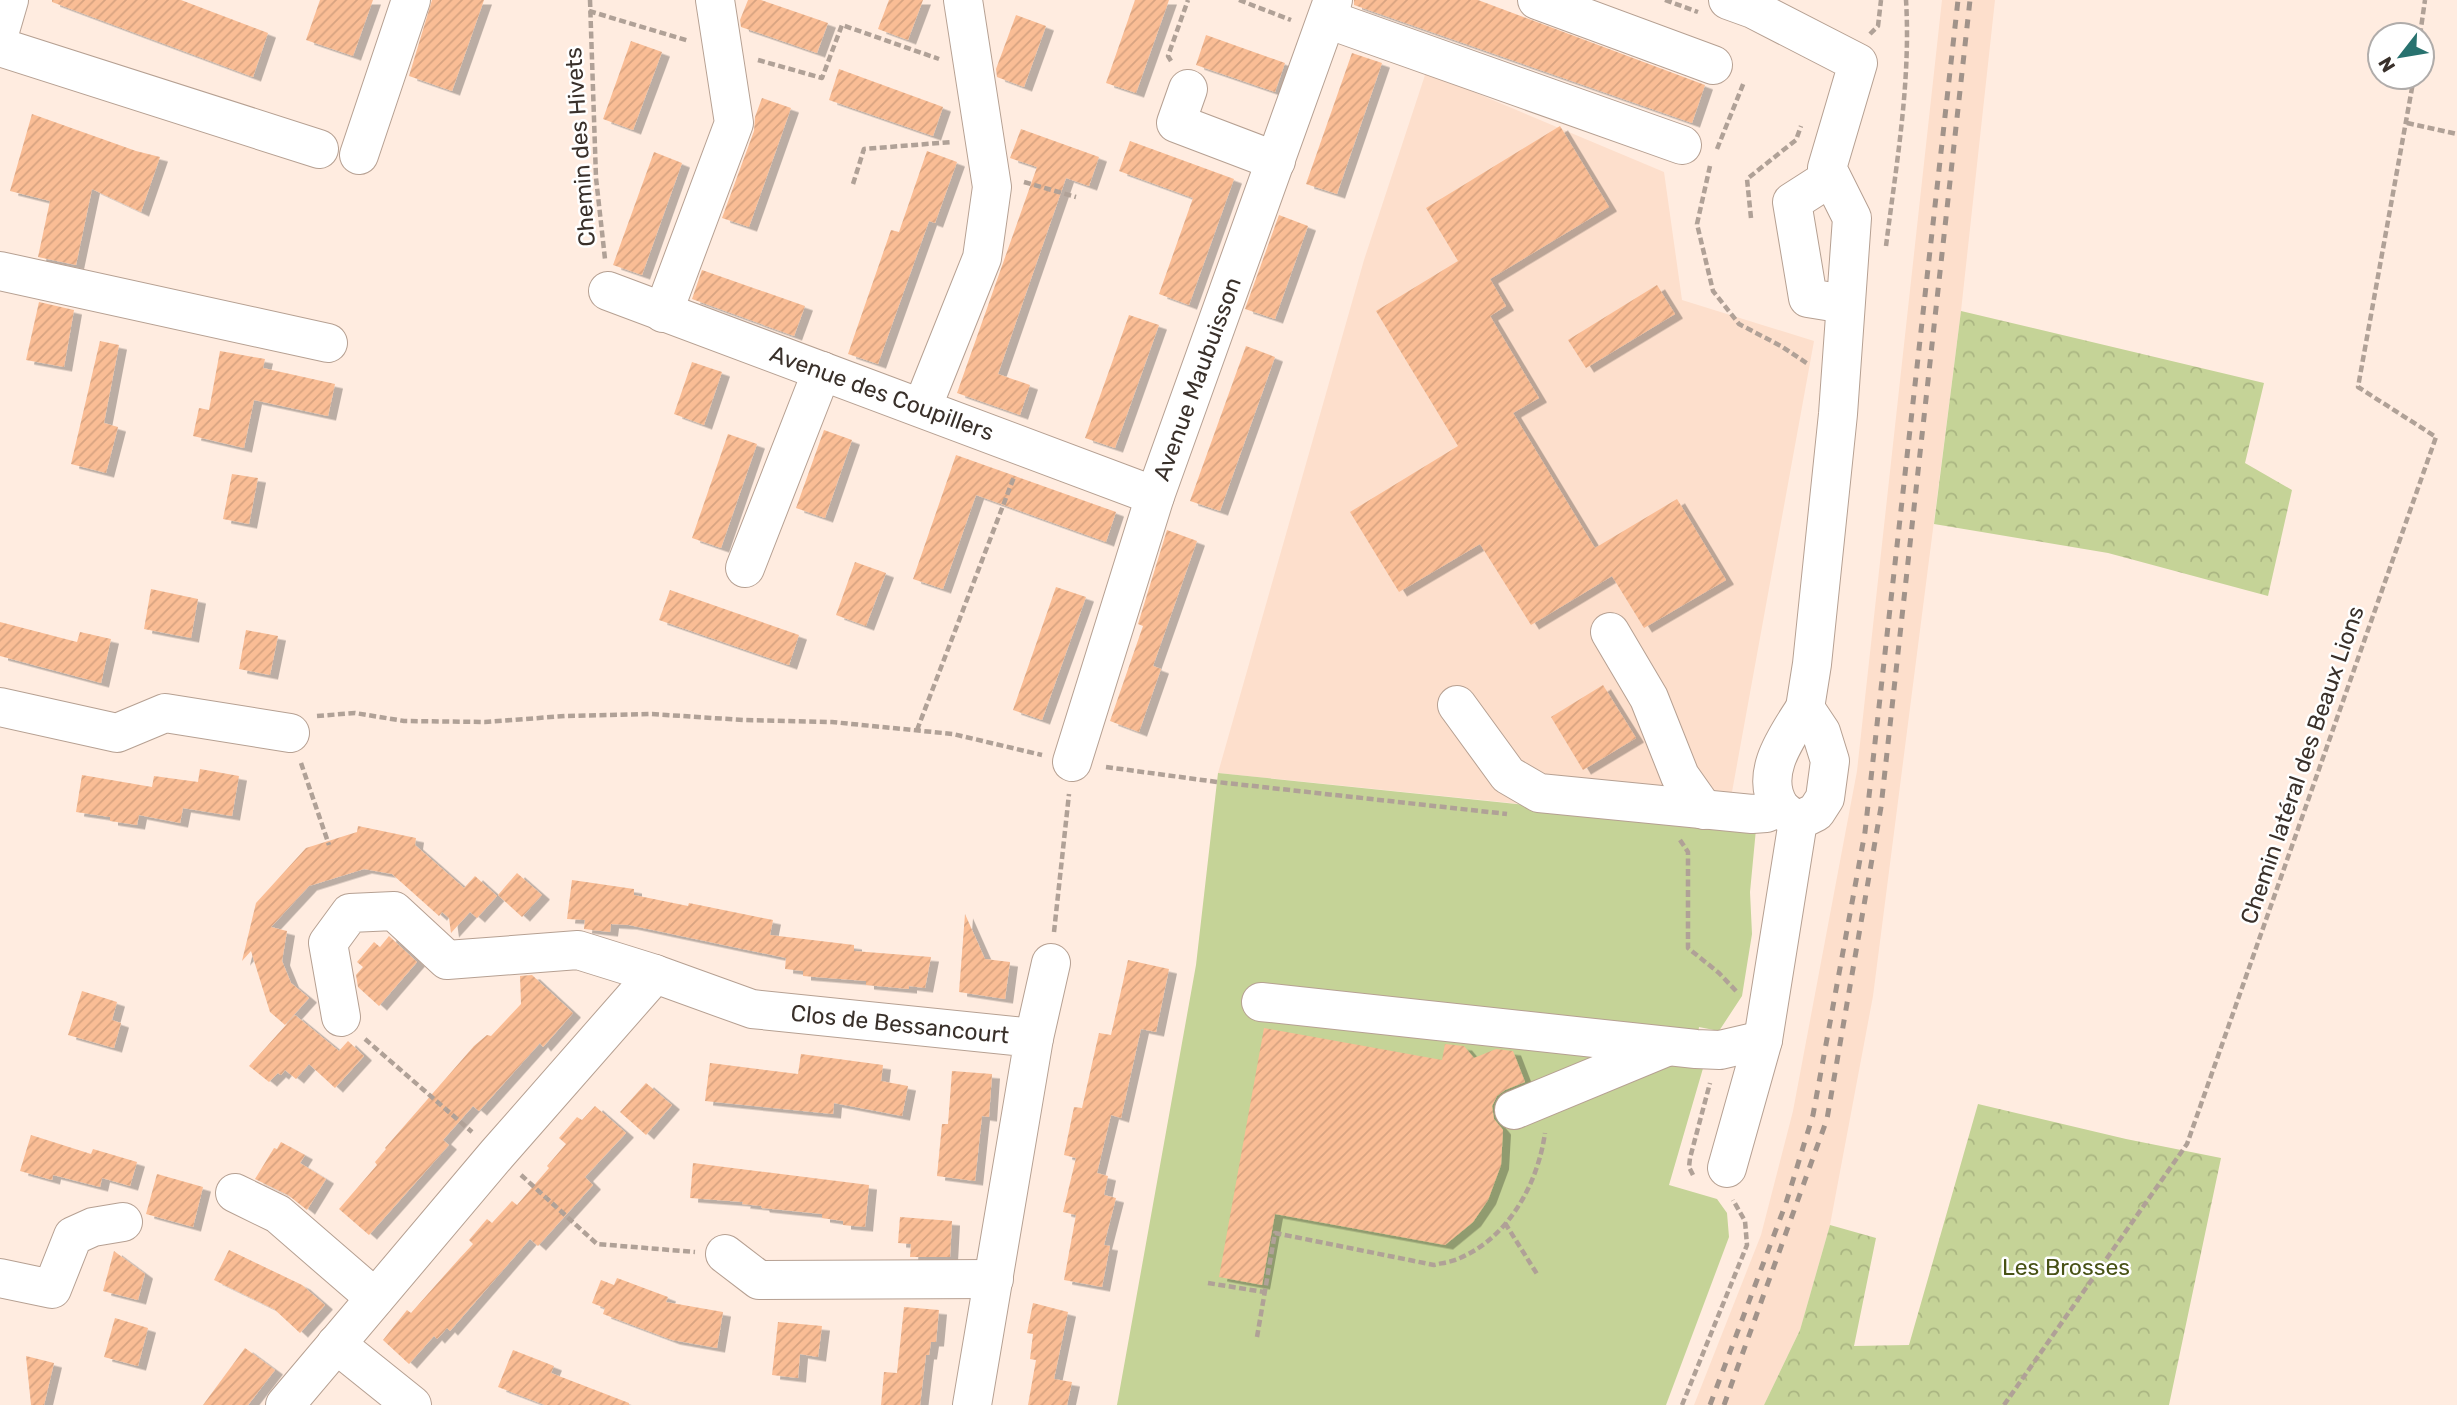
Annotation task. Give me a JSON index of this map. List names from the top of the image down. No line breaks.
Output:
{"streets":{"street":["Avenue Maubuisson","Avenue des Coupillers","Clos de Bessancourt"],"path":["Chemin des Hivets","Chemin latéral des Beaux Lions"]},"crossings":[["Chemin des Hivets","Avenue des Coupillers"],["Avenue Maubuisson","Avenue des Coupillers"]],"parks":["Les Brosses"],"north":"bottom left"}
